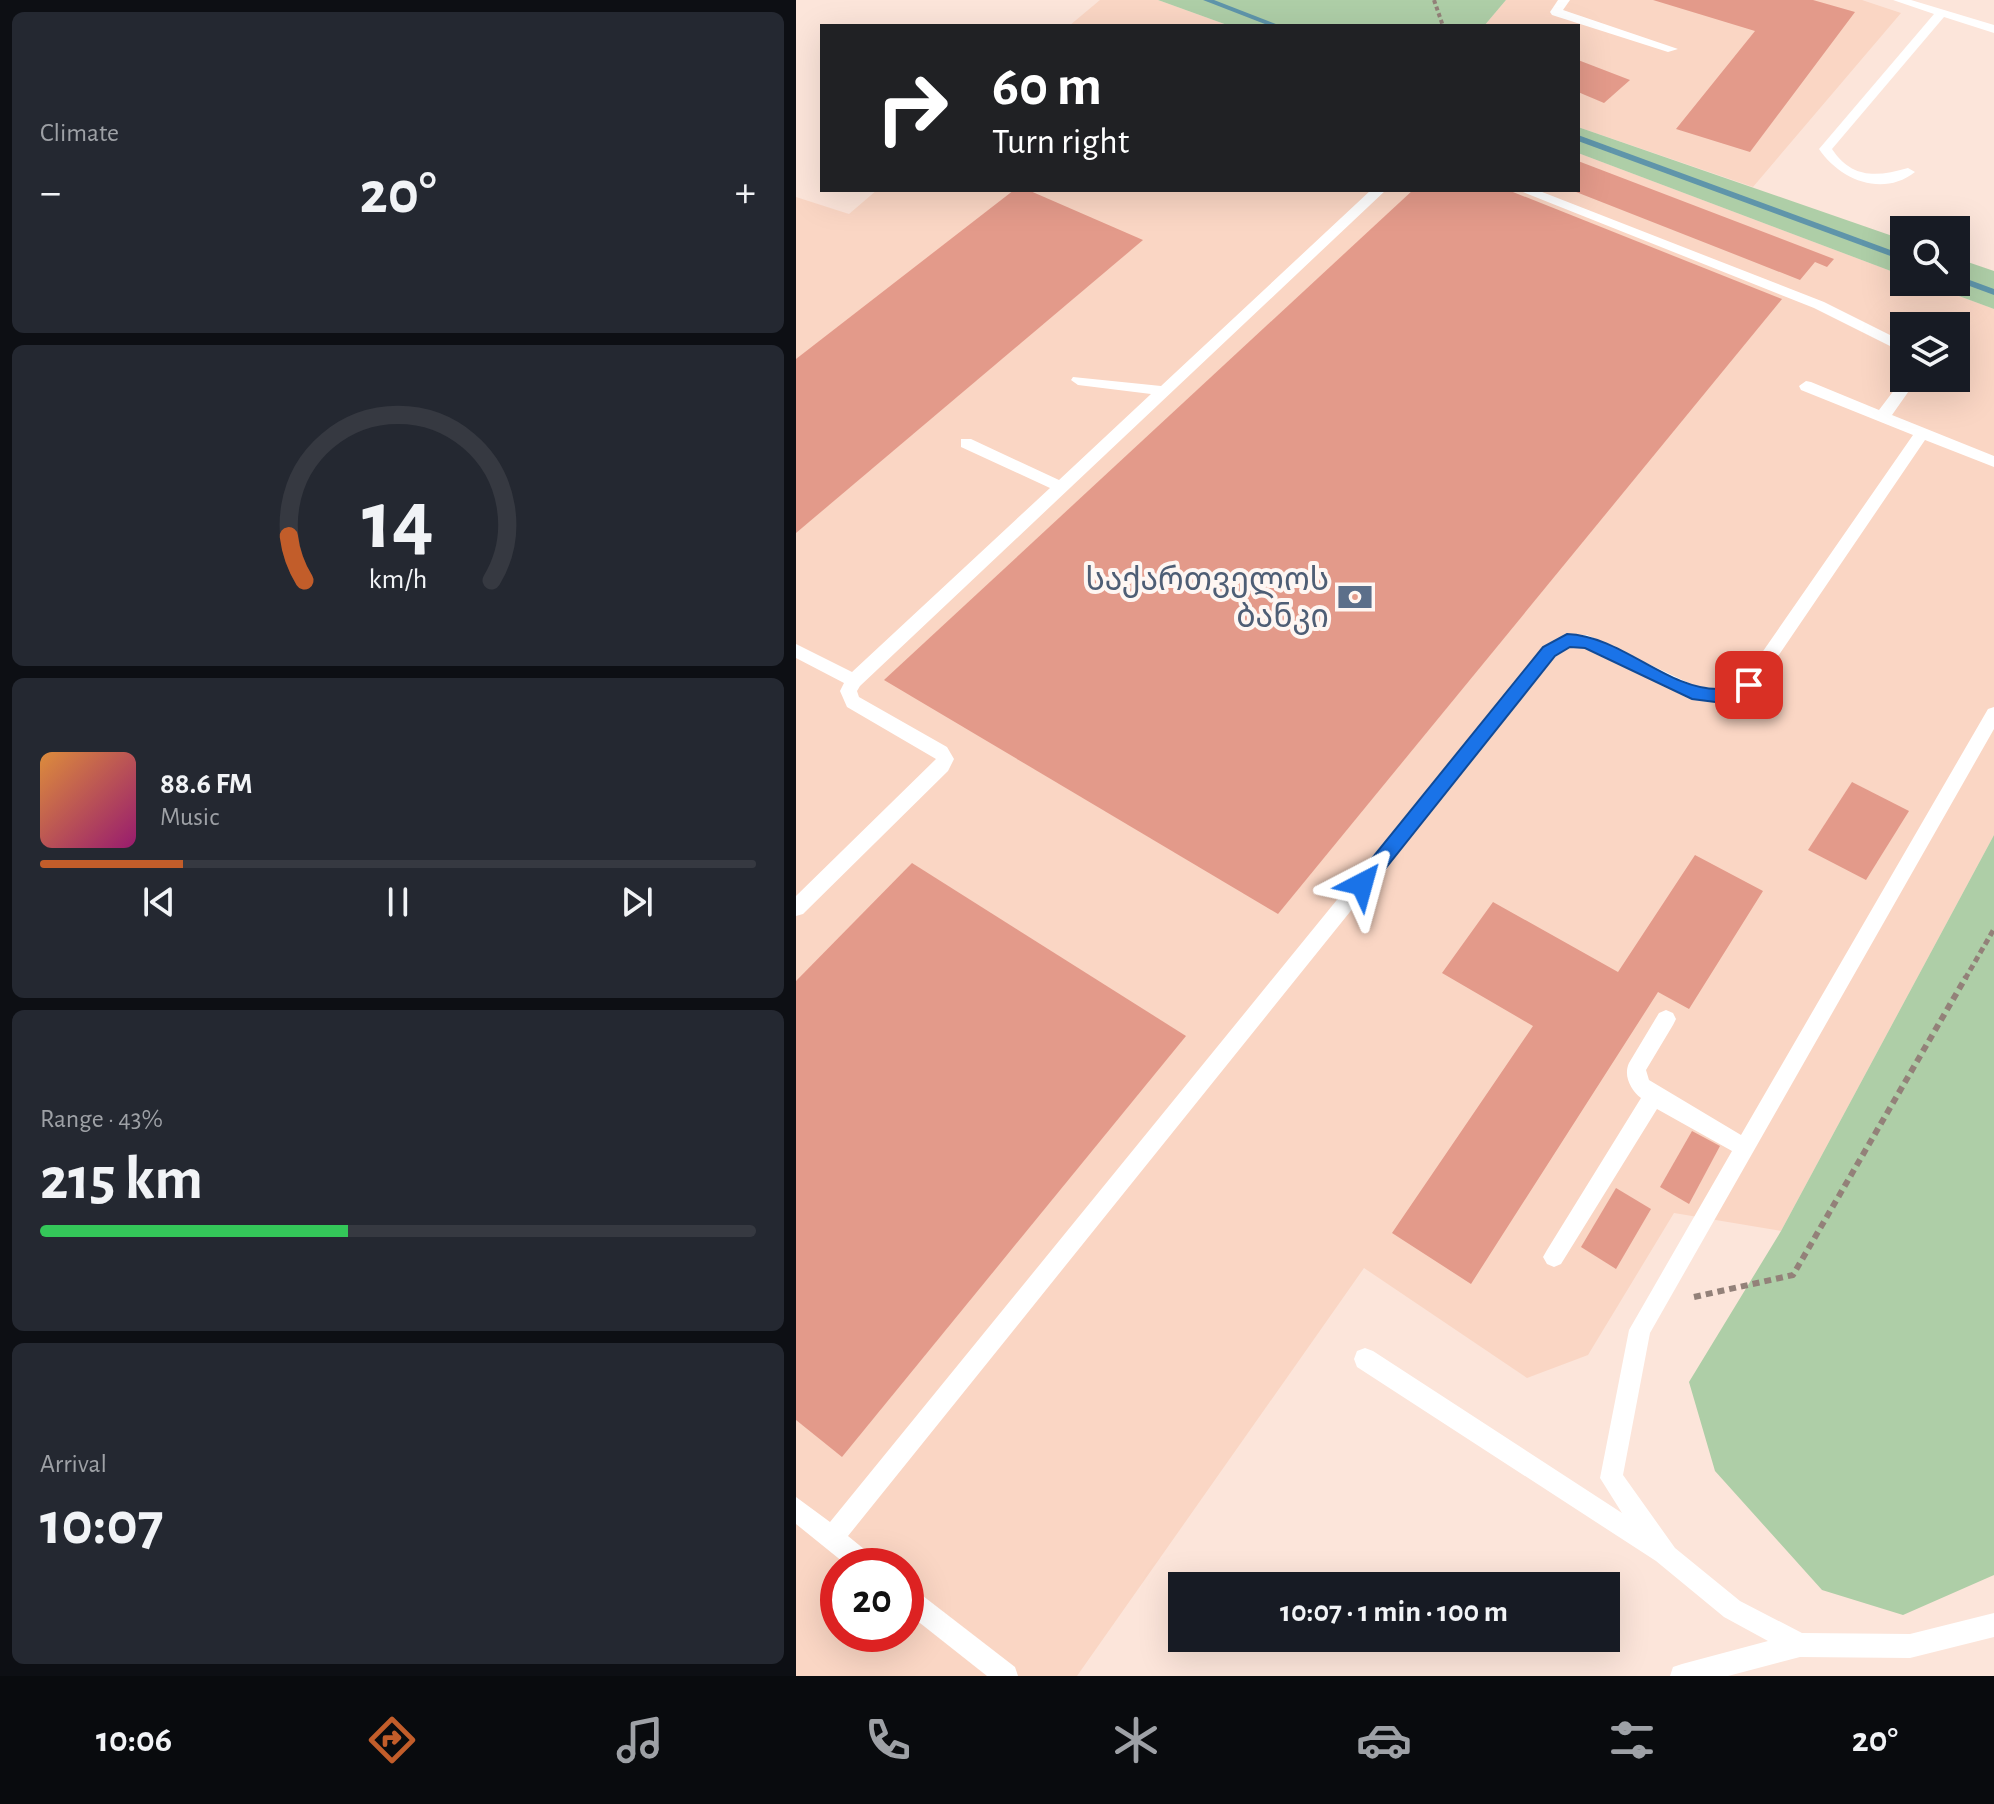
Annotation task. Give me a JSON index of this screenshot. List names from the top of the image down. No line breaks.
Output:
{"places":{"bank":["საქართველოს ბანკი"]},"page":{"tile":["Climate",["Range · 43%","215 km"],["Arrival","10:07"]],"turn":["60 m","Turn right"],"heat":["−","20°","+"],"song":["88.6 FM","Music"],"limit":"20","trip":"10:07 · 1 min · 100 m","tabs":["10:06","20°"],"gauge":["14","km/h"]}}
